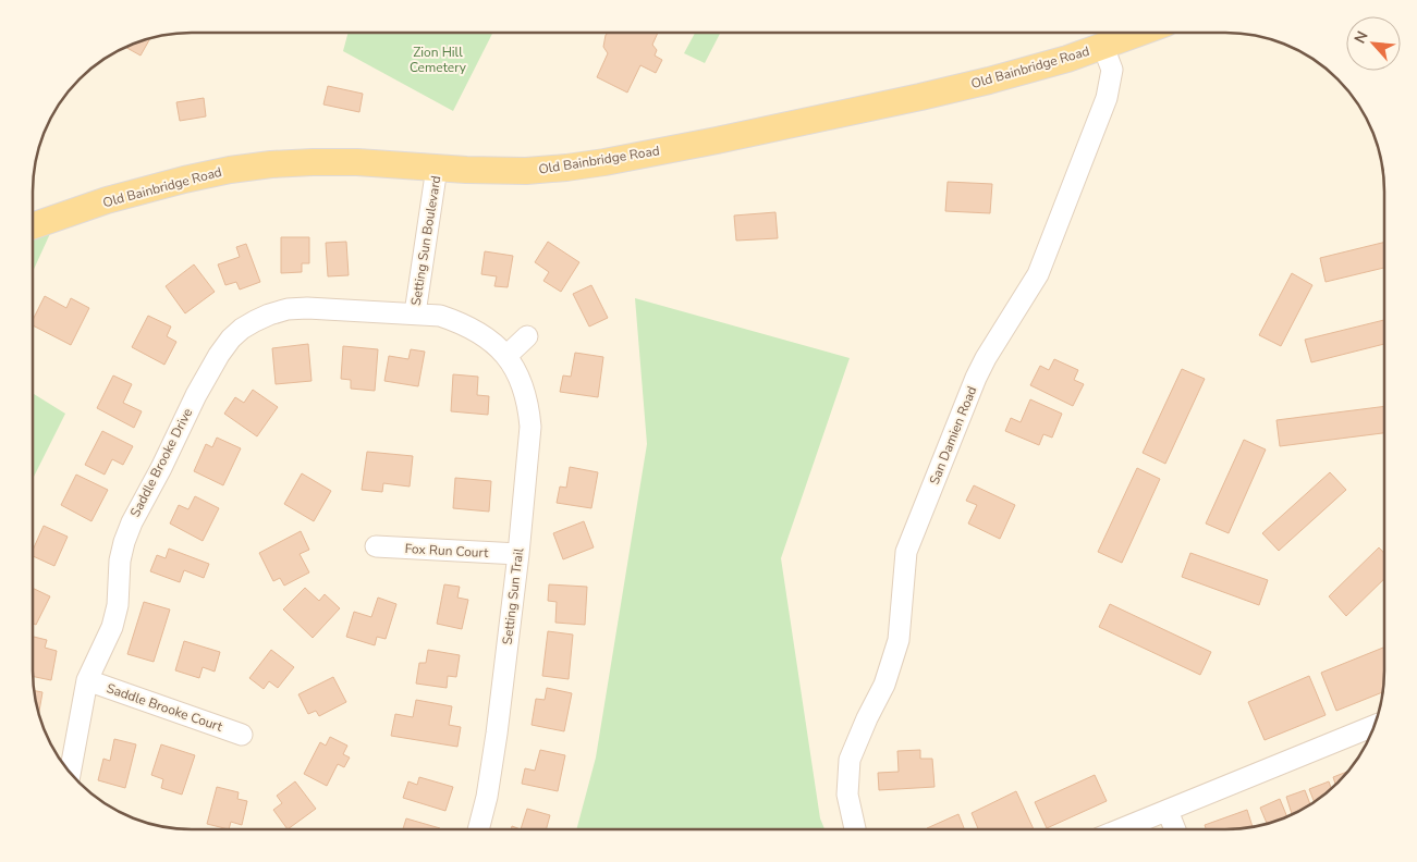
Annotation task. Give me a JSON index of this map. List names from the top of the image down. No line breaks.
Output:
{"streets":{"main road":["Old Bainbridge Road"],"street":["Setting Sun Boulevard","San Damien Road","Saddle Brooke Drive","Fox Run Court","Setting Sun Trail","Saddle Brooke Court"]},"crossings":[["Old Bainbridge Road","Setting Sun Boulevard"],["Old Bainbridge Road","San Damien Road"],["Setting Sun Boulevard","Saddle Brooke Drive"],["Setting Sun Boulevard","Setting Sun Trail"],["Saddle Brooke Drive","Setting Sun Trail"],["Saddle Brooke Drive","Saddle Brooke Court"],["Fox Run Court","Setting Sun Trail"]],"parks":["Zion Hill Cemetery"],"north":"top left"}
